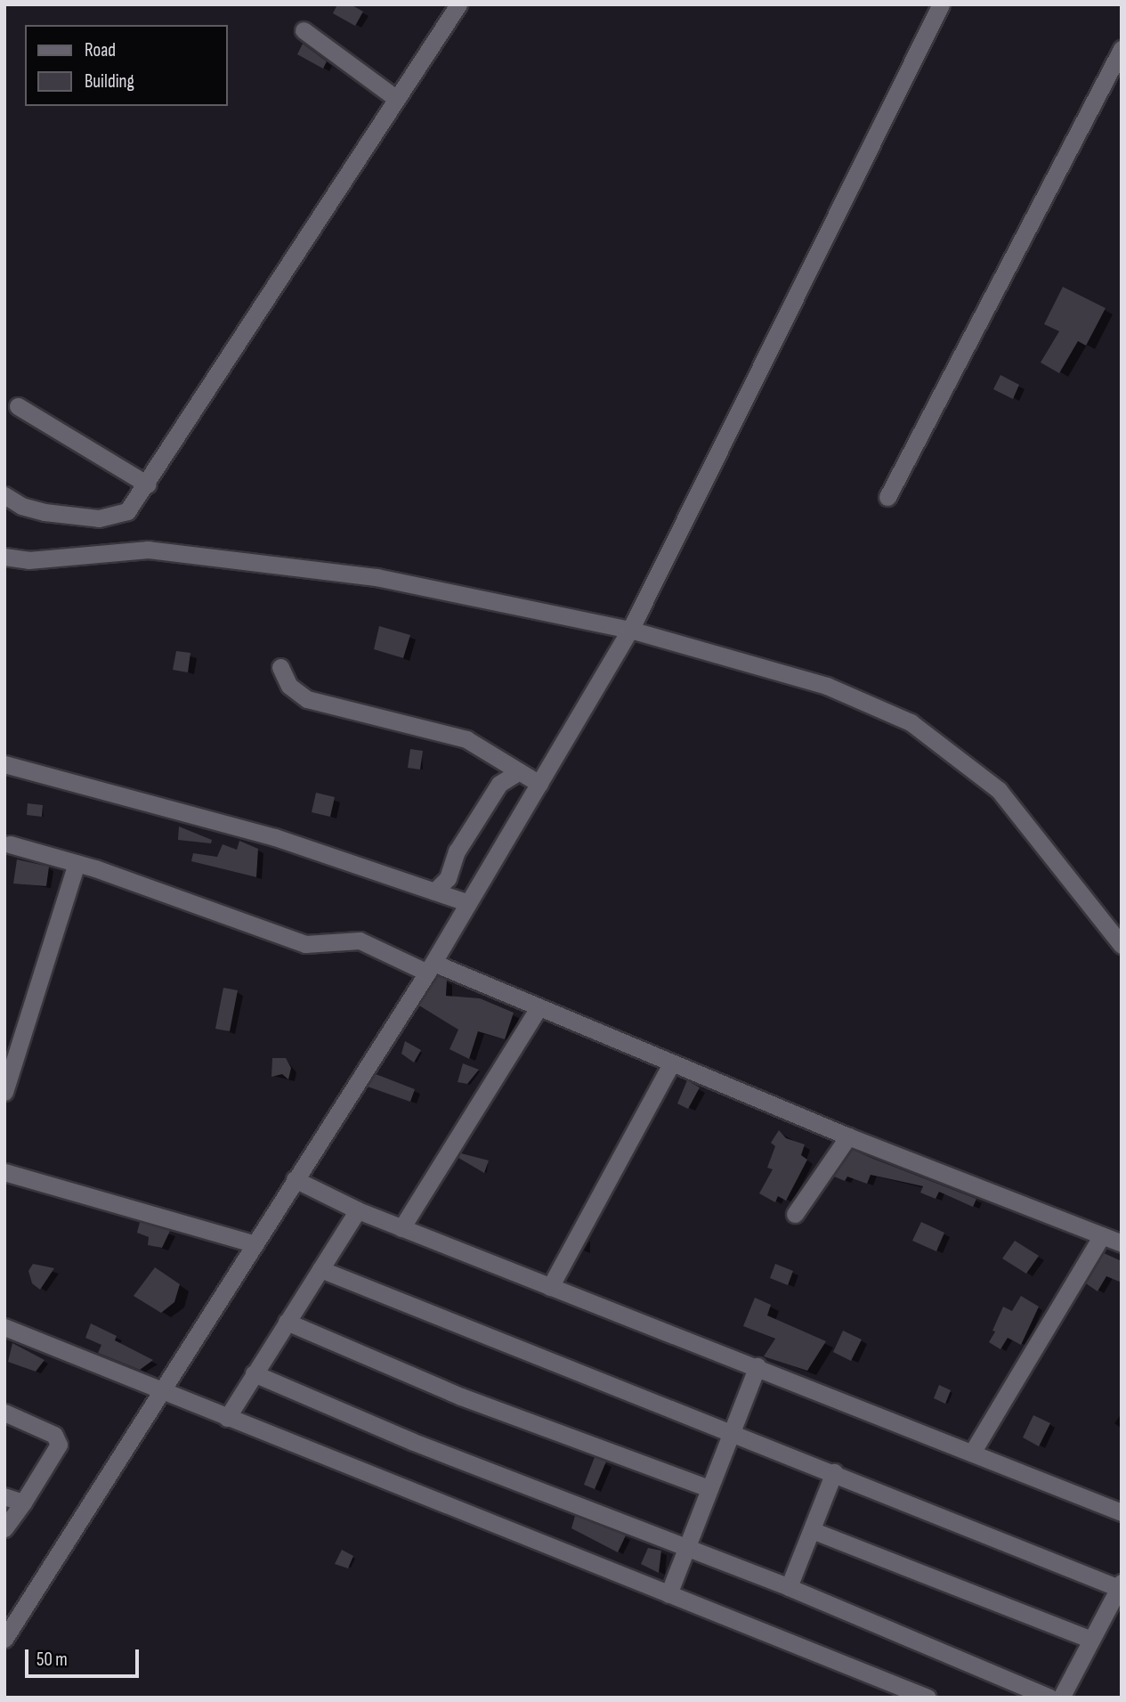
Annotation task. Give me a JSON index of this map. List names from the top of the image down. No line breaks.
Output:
{"legend":["Road","Building"],"scale_bar":"50 m"}
